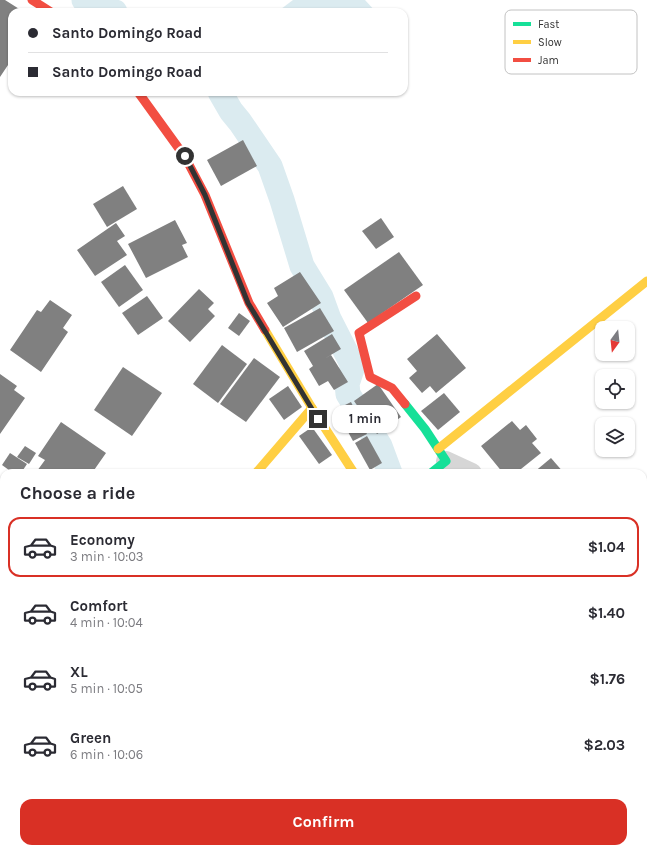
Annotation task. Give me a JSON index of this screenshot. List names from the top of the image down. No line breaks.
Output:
{"legend":["Fast","Slow","Jam"],"north":"bottom","page":{"banner":["Santo Domingo Road","Santo Domingo Road"],"bubble":"1 min","heading":"Choose a ride","list":[{"name":"Economy","note":"3 min · 10:03","value":"$1.04"},{"name":"Comfort","note":"4 min · 10:04","value":"$1.40"},{"name":"XL","note":"5 min · 10:05","value":"$1.76"},{"name":"Green","note":"6 min · 10:06","value":"$2.03"}],"buttons":"Confirm"}}
